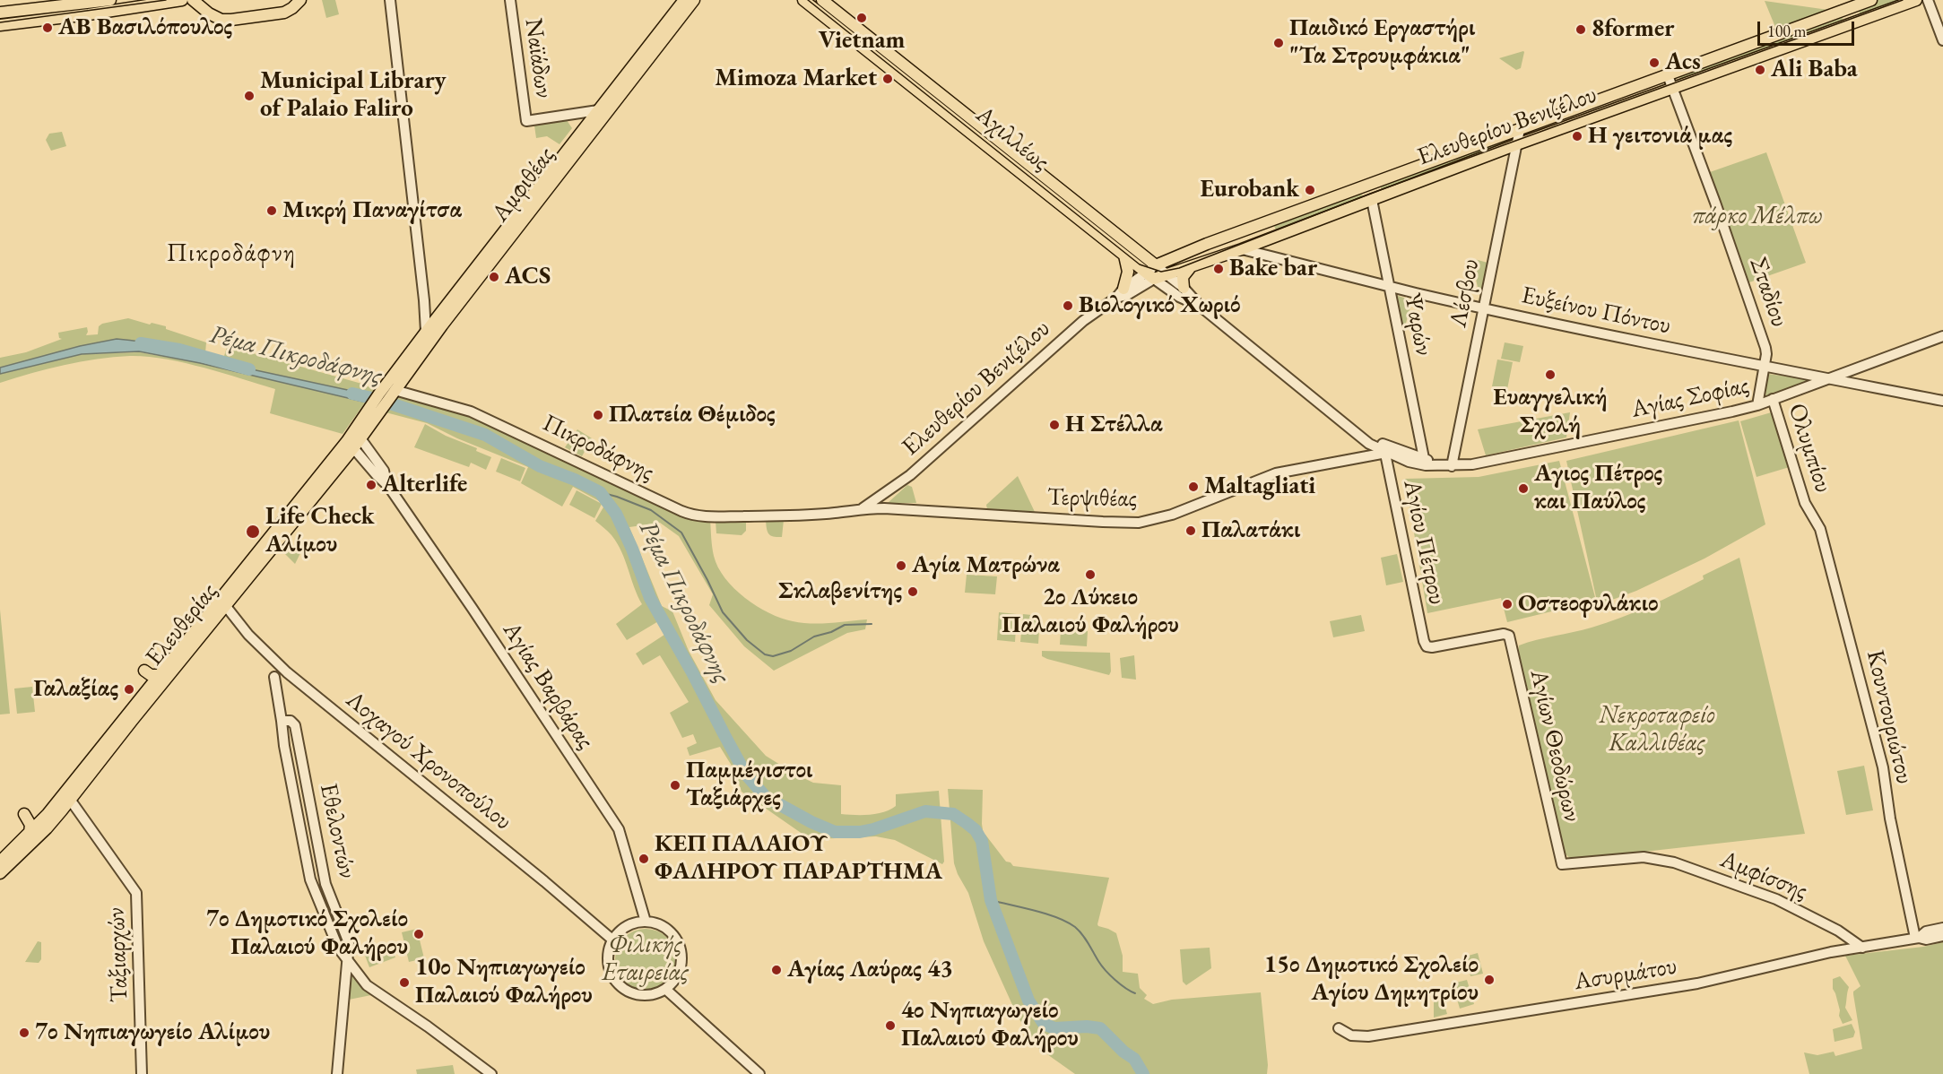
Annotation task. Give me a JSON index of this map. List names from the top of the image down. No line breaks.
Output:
{"streets":{"main road":["Ελευθερίου Βενιζέλου","Αχιλλέως","Αμφιθέας","Ελευθερίας"],"street":["Ναϊάδων","Σταδίου","Λέσβου","Ευξείνου Πόντου","Ψαρών","Αγίας Σοφίας","Πικροδάφνης","Ολυμπίου","Τερψιθέας","Αγίου Πέτρου","Αγίας Βαρβάρας","Κουντουριώτου","Αγίων Θεοδώρων","Λοχαγού Χρονοπούλου","Εθελοντών","Αμφίσσης","Ταξιαρχών","Ασυρμάτου"]},"crossings":[["Ναϊάδων","Αμφιθέας"],["Ελευθερίου Βενιζέλου","Αχιλλέως"],["Ελευθερίου Βενιζέλου","Σταδίου"],["Ελευθερίου Βενιζέλου","Λέσβου"],["Ελευθερίου Βενιζέλου","Ευξείνου Πόντου"],["Ελευθερίου Βενιζέλου","Ψαρών"],["Ελευθερίου Βενιζέλου","Τερψιθέας"],["Αχιλλέως","Αγίας Σοφίας"],["Αχιλλέως","Τερψιθέας"],["Αχιλλέως","Αγίου Πέτρου"],["Αμφιθέας","Πικροδάφνης"],["Αμφιθέας","Ελευθερίας"],["Σταδίου","Ευξείνου Πόντου"],["Σταδίου","Αγίας Σοφίας"],["Λέσβου","Ευξείνου Πόντου"],["Λέσβου","Αγίας Σοφίας"],["Ευξείνου Πόντου","Ψαρών"],["Ευξείνου Πόντου","Αγίας Σοφίας"],["Ψαρών","Αγίας Σοφίας"],["Αγίας Σοφίας","Ολυμπίου"],["Αγίας Σοφίας","Τερψιθέας"],["Αγίας Σοφίας","Αγίου Πέτρου"],["Πικροδάφνης","Τερψιθέας"],["Πικροδάφνης","Ελευθερίας"],["Ολυμπίου","Κουντουριώτου"],["Τερψιθέας","Αγίου Πέτρου"],["Αγίου Πέτρου","Αγίων Θεοδώρων"],["Ελευθερίας","Αγίας Βαρβάρας"],["Ελευθερίας","Λοχαγού Χρονοπούλου"],["Ελευθερίας","Ταξιαρχών"],["Αγίας Βαρβάρας","Λοχαγού Χρονοπούλου"],["Κουντουριώτου","Ασυρμάτου"],["Αγίων Θεοδώρων","Αμφίσσης"],["Αμφίσσης","Ασυρμάτου"]],"districts":["Πικροδάφνη"],"water":["Ρέμα Πικροδάφνης"],"parks":["πάρκο Μέλπω","Νεκροταφείο Καλλιθέας","Φιλικής Εταιρείας"],"places":["Vietnam","ΑΒ Βασιλόπουλος","8former","Παιδικό Εργαστήρι \"Τα Στρουμφάκια\"","Acs","Ali Baba","Mimoza Market","Municipal Library of Palaio Faliro","Η γειτονιά μας","Eurobank","Μικρή Παναγίτσα","Bake bar","ACS","Βιολογικό Χωριό","Ευαγγελική Σχολή","Πλατεία Θέμιδος","Η Στέλλα","Alterlife","Maltagliati","Αγιος Πέτρος και Παύλος","Παλατάκι","Life Check Αλίμου","Αγία Ματρώνα","2ο Λύκειο Παλαιού Φαλήρου","Σκλαβενίτης","Οστεοφυλάκιο","Γαλαξίας","Παμμέγιστοι Ταξιάρχες","ΚΕΠ ΠΑΛΑΙΟΥ ΦΑΛΗΡΟΥ ΠΑΡΑΡΤΗΜΑ","7ο Δημοτικό Σχολείο Παλαιού Φαλήρου","Αγίας Λαύρας 43","15ο Δημοτικό Σχολείο Αγίου Δημητρίου","10ο Νηπιαγωγείο Παλαιού Φαλήρου","4ο Νηπιαγωγείο Παλαιού Φαλήρου","7ο Νηπιαγωγείο Αλίμου"],"scale_bar":"100 m"}
